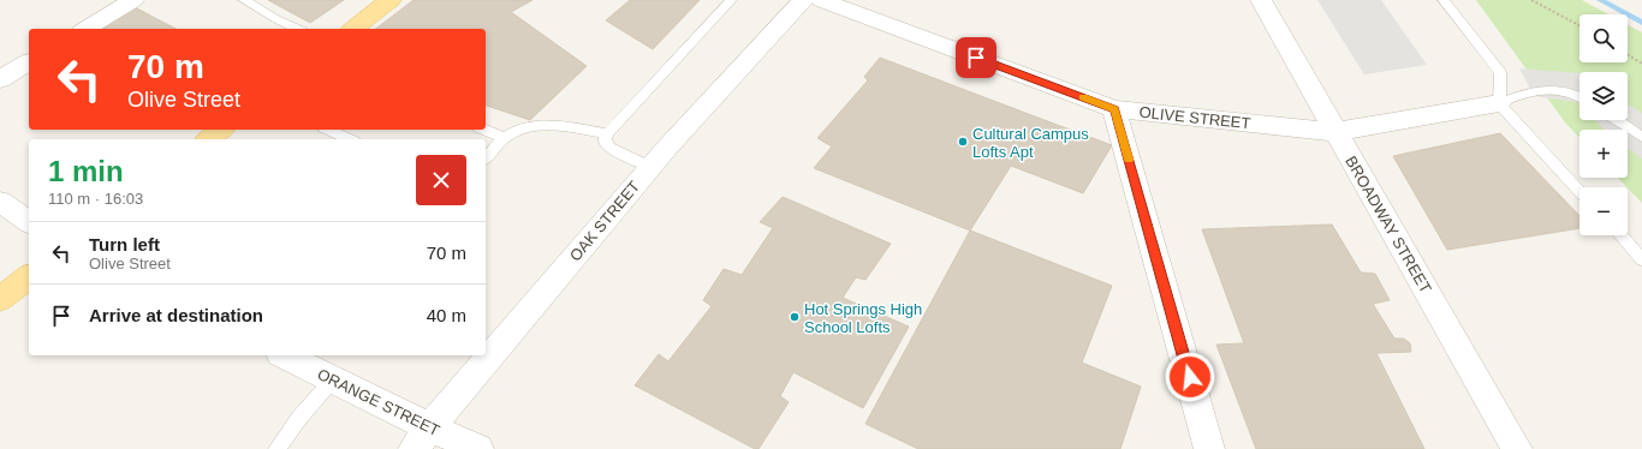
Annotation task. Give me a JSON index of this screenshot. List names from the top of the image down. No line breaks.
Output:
{"streets":{"street":["OLIVE STREET","OAK STREET","BROADWAY STREET","ORANGE STREET"]},"crossings":[["OLIVE STREET","BROADWAY STREET"],["OAK STREET","ORANGE STREET"]],"places":["Cultural Campus Lofts Apt","Hot Springs High School Lofts"],"page":{"map_buttons":["+","−"],"turn":["70 m","Olive Street"],"heading":["1 min","110 m · 16:03"],"list":[{"name":"Turn left","note":"Olive Street","value":"70 m"},{"name":"Arrive at destination","value":"40 m"}]}}
